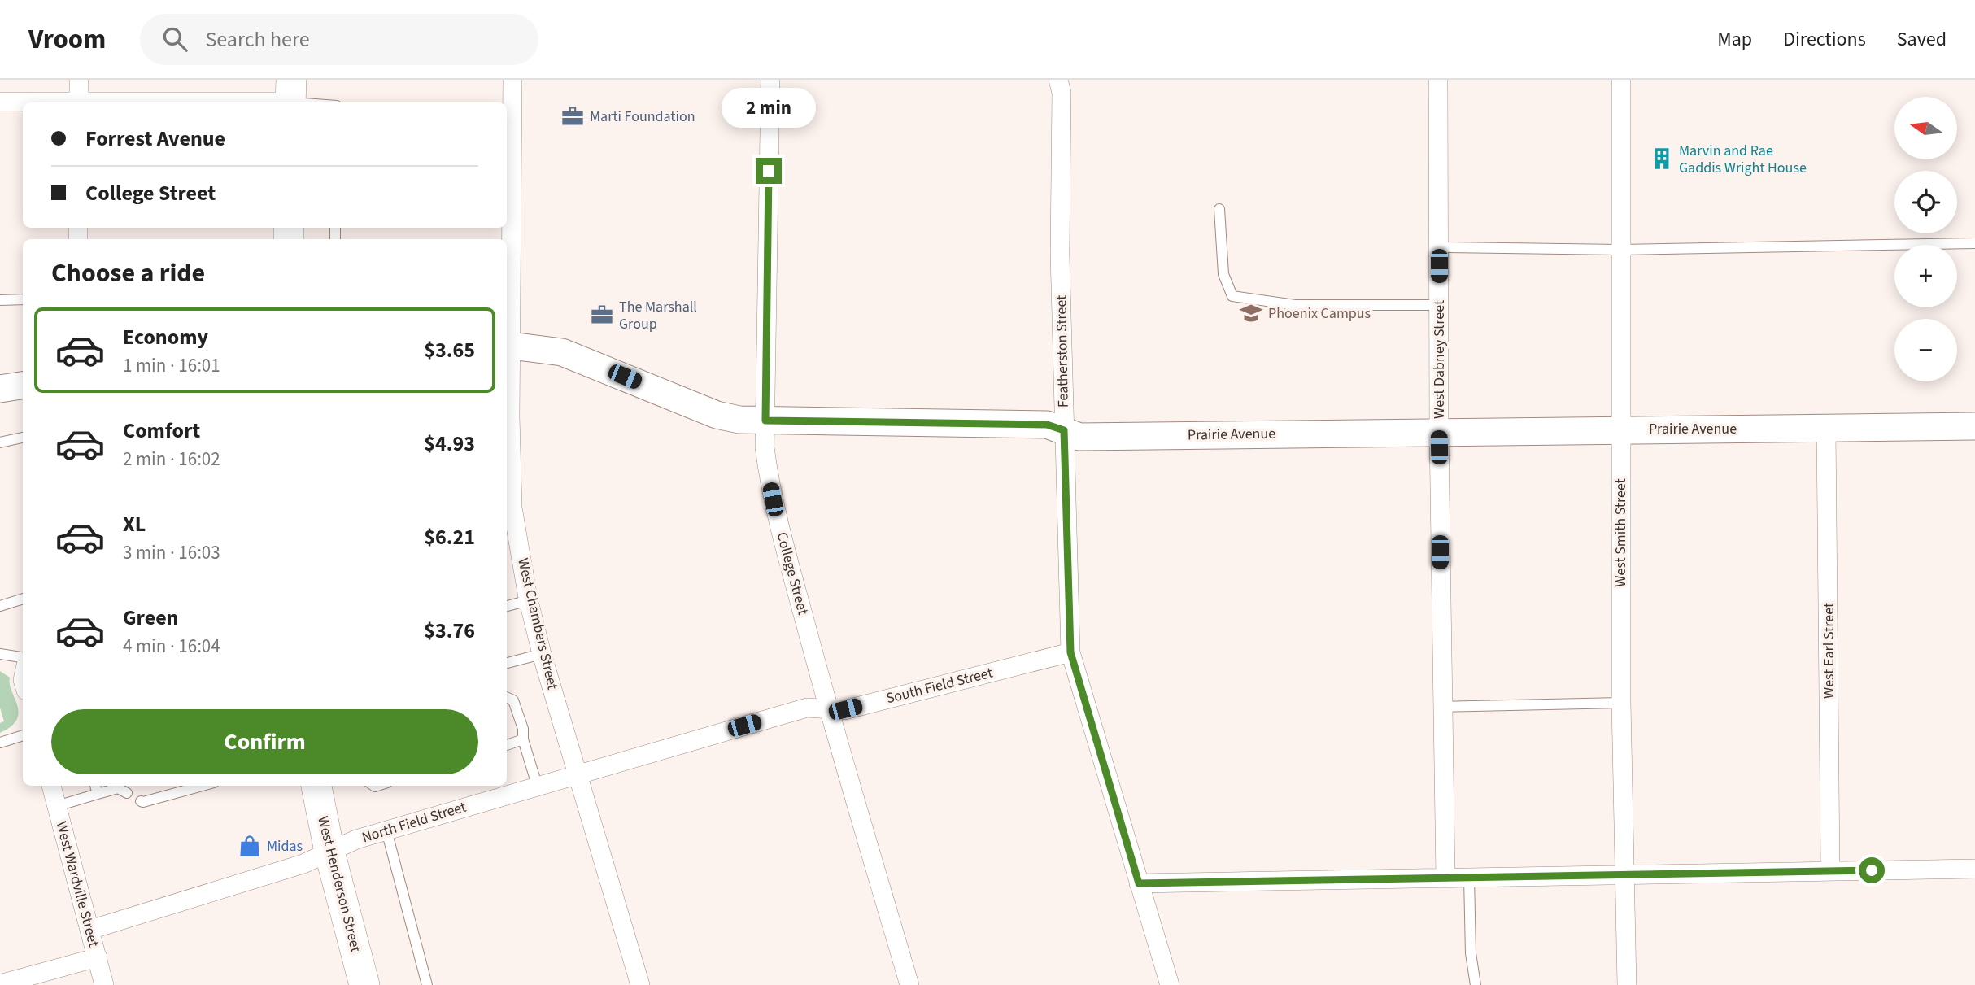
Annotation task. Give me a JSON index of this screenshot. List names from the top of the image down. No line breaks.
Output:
{"streets":{"main road":["West Henderson Street"],"street":["Featherston Street","West Dabney Street","Prairie Avenue","West Smith Street","College Street","West Chambers Street","West Earl Street","South Field Street","North Field Street","West Wardville Street"]},"crossings":[["Featherston Street","Prairie Avenue"],["Featherston Street","South Field Street"],["West Dabney Street","Prairie Avenue"],["Prairie Avenue","West Smith Street"],["Prairie Avenue","College Street"],["Prairie Avenue","West Chambers Street"],["Prairie Avenue","West Earl Street"],["College Street","South Field Street"],["West Chambers Street","South Field Street"],["West Chambers Street","North Field Street"],["South Field Street","North Field Street"],["North Field Street","West Wardville Street"],["North Field Street","West Henderson Street"]],"places":{"office":["Marti Foundation","The Marshall Group"],"building":["Marvin and Rae Gaddis Wright House"],"school or university":["Phoenix Campus"],"shop":["Midas"]},"north":"left","page":{"header":"Vroom","search":"Search here","nav":["Map","Directions","Saved"],"bubble":"2 min","map_buttons":["+","−"],"banner":["Forrest Avenue","College Street"],"heading":"Choose a ride","list":[{"name":"Economy","note":"1 min · 16:01","value":"$3.65"},{"name":"Comfort","note":"2 min · 16:02","value":"$4.93"},{"name":"XL","note":"3 min · 16:03","value":"$6.21"},{"name":"Green","note":"4 min · 16:04","value":"$3.76"}],"buttons":"Confirm"}}
